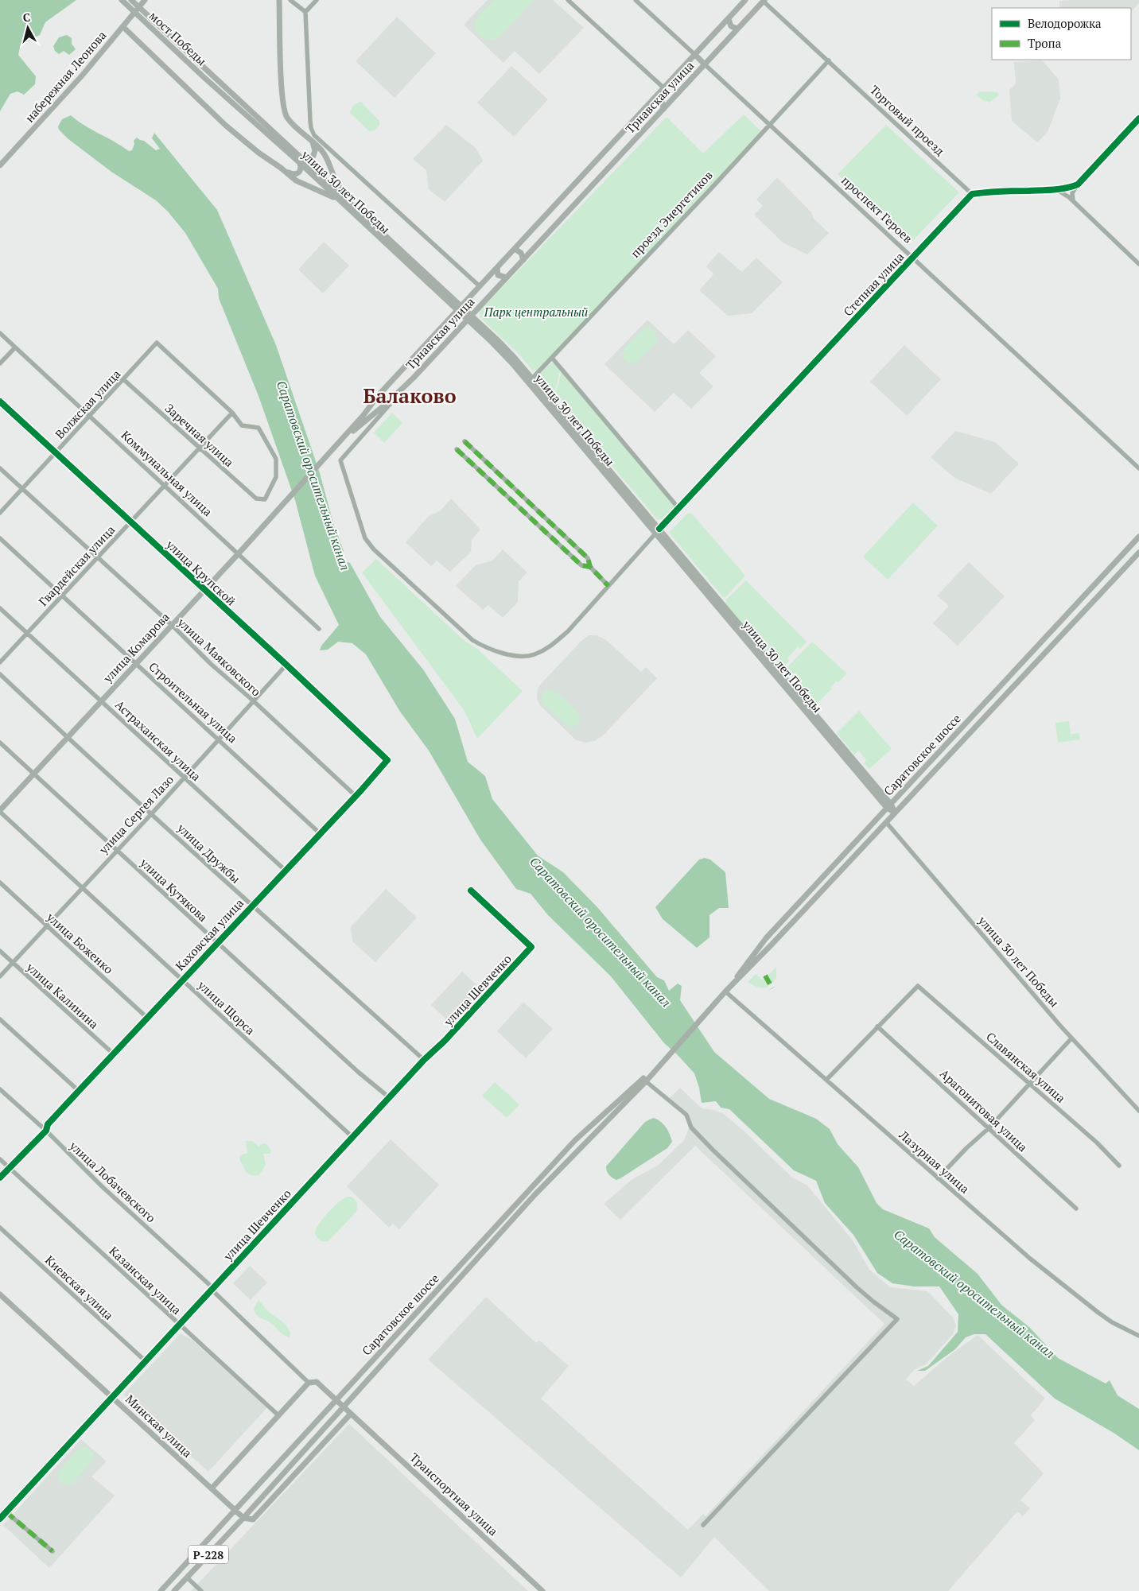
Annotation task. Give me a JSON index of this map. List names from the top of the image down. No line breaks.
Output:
{"streets":{"main road":["мост Победы","набережная Леонова","Трнавская улица","улица 30 лет Победы","проспект Героев","улица Комарова","Саратовское шоссе","Минская улица","Транспортная улица","Р-228"],"street":["Торговый проезд","проезд Энергетиков","Степная улица","Волжская улица","Заречная улица","Коммунальная улица","Гвардейская улица","улица Крупской","улица Маяковского","Строительная улица","Астраханская улица","улица Сергея Лазо","улица Дружбы","улица Кутякова","Каховская улица","улица Боженко","улица Шевченко","улица Калинина","улица Щорса","Славянская улица","Арагонитовая улица","Лазурная улица","улица Лобачевского","Казанская улица","Киевская улица"]},"crossings":[["мост Победы","улица 30 лет Победы"],["Трнавская улица","Торговый проезд"],["Трнавская улица","улица 30 лет Победы"],["Трнавская улица","проспект Героев"],["Трнавская улица","улица Комарова"],["Торговый проезд","проезд Энергетиков"],["Торговый проезд","Степная улица"],["улица 30 лет Победы","проезд Энергетиков"],["улица 30 лет Победы","Степная улица"],["улица 30 лет Победы","Саратовское шоссе"],["проспект Героев","проезд Энергетиков"],["проспект Героев","Степная улица"],["Волжская улица","Заречная улица"],["Волжская улица","Коммунальная улица"],["Волжская улица","Гвардейская улица"],["Волжская улица","улица Крупской"],["Волжская улица","улица Маяковского"],["Заречная улица","Гвардейская улица"],["Коммунальная улица","Гвардейская улица"],["Коммунальная улица","улица Комарова"],["Гвардейская улица","улица Крупской"],["Гвардейская улица","улица Маяковского"],["Гвардейская улица","Строительная улица"],["Гвардейская улица","Астраханская улица"],["улица Крупской","улица Комарова"],["улица Крупской","улица Сергея Лазо"],["улица Крупской","Каховская улица"],["улица Комарова","улица Маяковского"],["улица Комарова","Строительная улица"],["улица Комарова","Астраханская улица"],["улица Комарова","улица Дружбы"],["улица Комарова","улица Кутякова"],["улица Комарова","улица Щорса"],["улица Маяковского","улица Сергея Лазо"],["улица Маяковского","Каховская улица"],["Строительная улица","улица Сергея Лазо"],["Строительная улица","Каховская улица"],["Астраханская улица","улица Сергея Лазо"],["Астраханская улица","Каховская улица"],["Саратовское шоссе","Лазурная улица"],["Саратовское шоссе","Минская улица"],["Саратовское шоссе","Транспортная улица"],["улица Сергея Лазо","улица Дружбы"],["улица Сергея Лазо","улица Кутякова"],["улица Сергея Лазо","улица Боженко"],["улица Сергея Лазо","улица Калинина"],["улица Сергея Лазо","улица Щорса"],["улица Дружбы","Каховская улица"],["улица Дружбы","улица Шевченко"],["улица Кутякова","Каховская улица"],["улица Кутякова","улица Шевченко"],["Каховская улица","улица Боженко"],["Каховская улица","улица Калинина"],["Каховская улица","улица Щорса"],["Каховская улица","улица Лобачевского"],["улица Шевченко","улица Щорса"],["улица Шевченко","улица Лобачевского"],["улица Шевченко","Казанская улица"],["улица Шевченко","Киевская улица"],["улица Шевченко","Минская улица"],["Славянская улица","Арагонитовая улица"],["улица Лобачевского","Транспортная улица"]],"districts":["Балаково"],"water":["Саратовский оросительный канал"],"parks":["Парк центральный"],"legend":["Велодорожка","Тропа"],"north":"top"}
